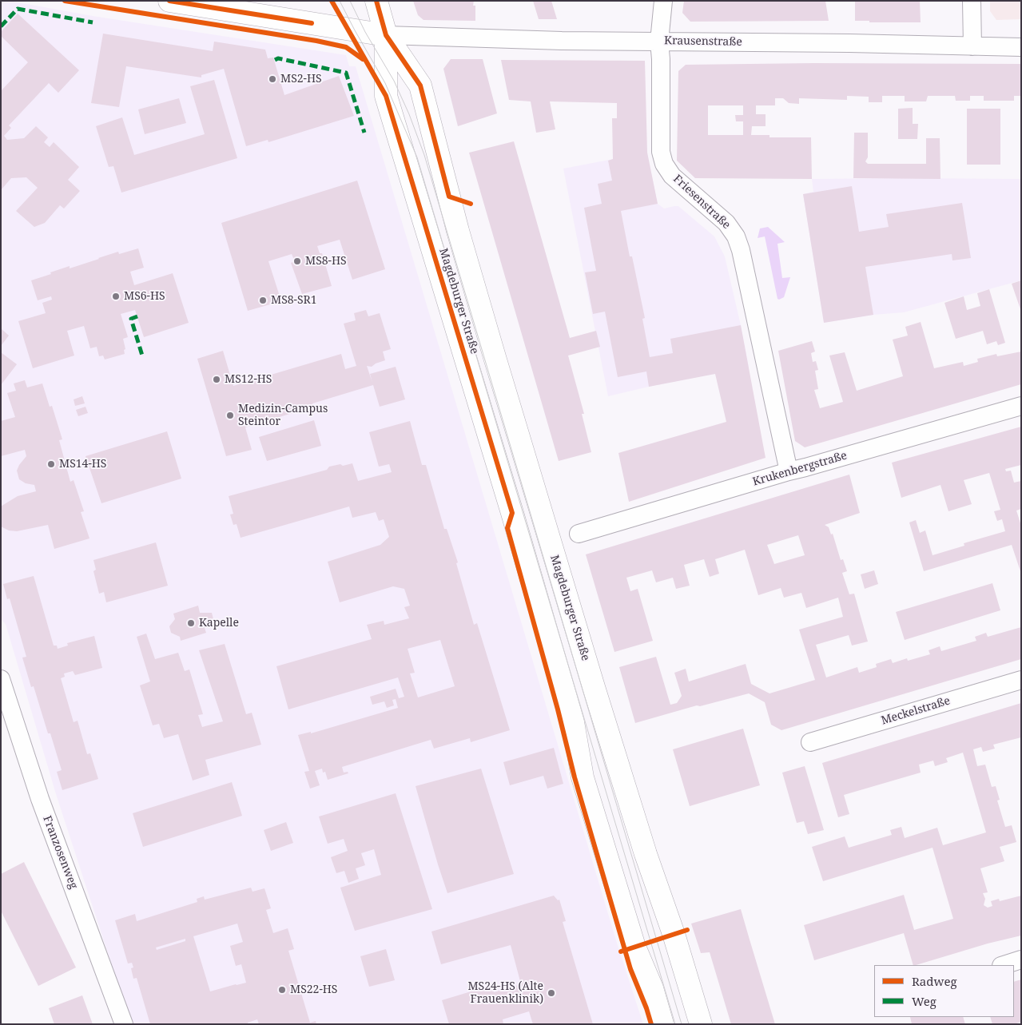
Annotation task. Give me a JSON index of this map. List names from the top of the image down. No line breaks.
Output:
{"streets":{"street":["Krausenstraße","Friesenstraße","Magdeburger Straße","Krukenbergstraße","Meckelstraße","Franzosenweg"]},"crossings":[["Krausenstraße","Friesenstraße"],["Krausenstraße","Magdeburger Straße"],["Friesenstraße","Krukenbergstraße"]],"places":["MS2-HS","MS8-HS","MS6-HS","MS8-SR1","MS12-HS","Medizin-Campus Steintor","MS14-HS","Kapelle","MS22-HS","MS24-HS (Alte Frauenklinik)"],"legend":["Radweg","Weg"]}
